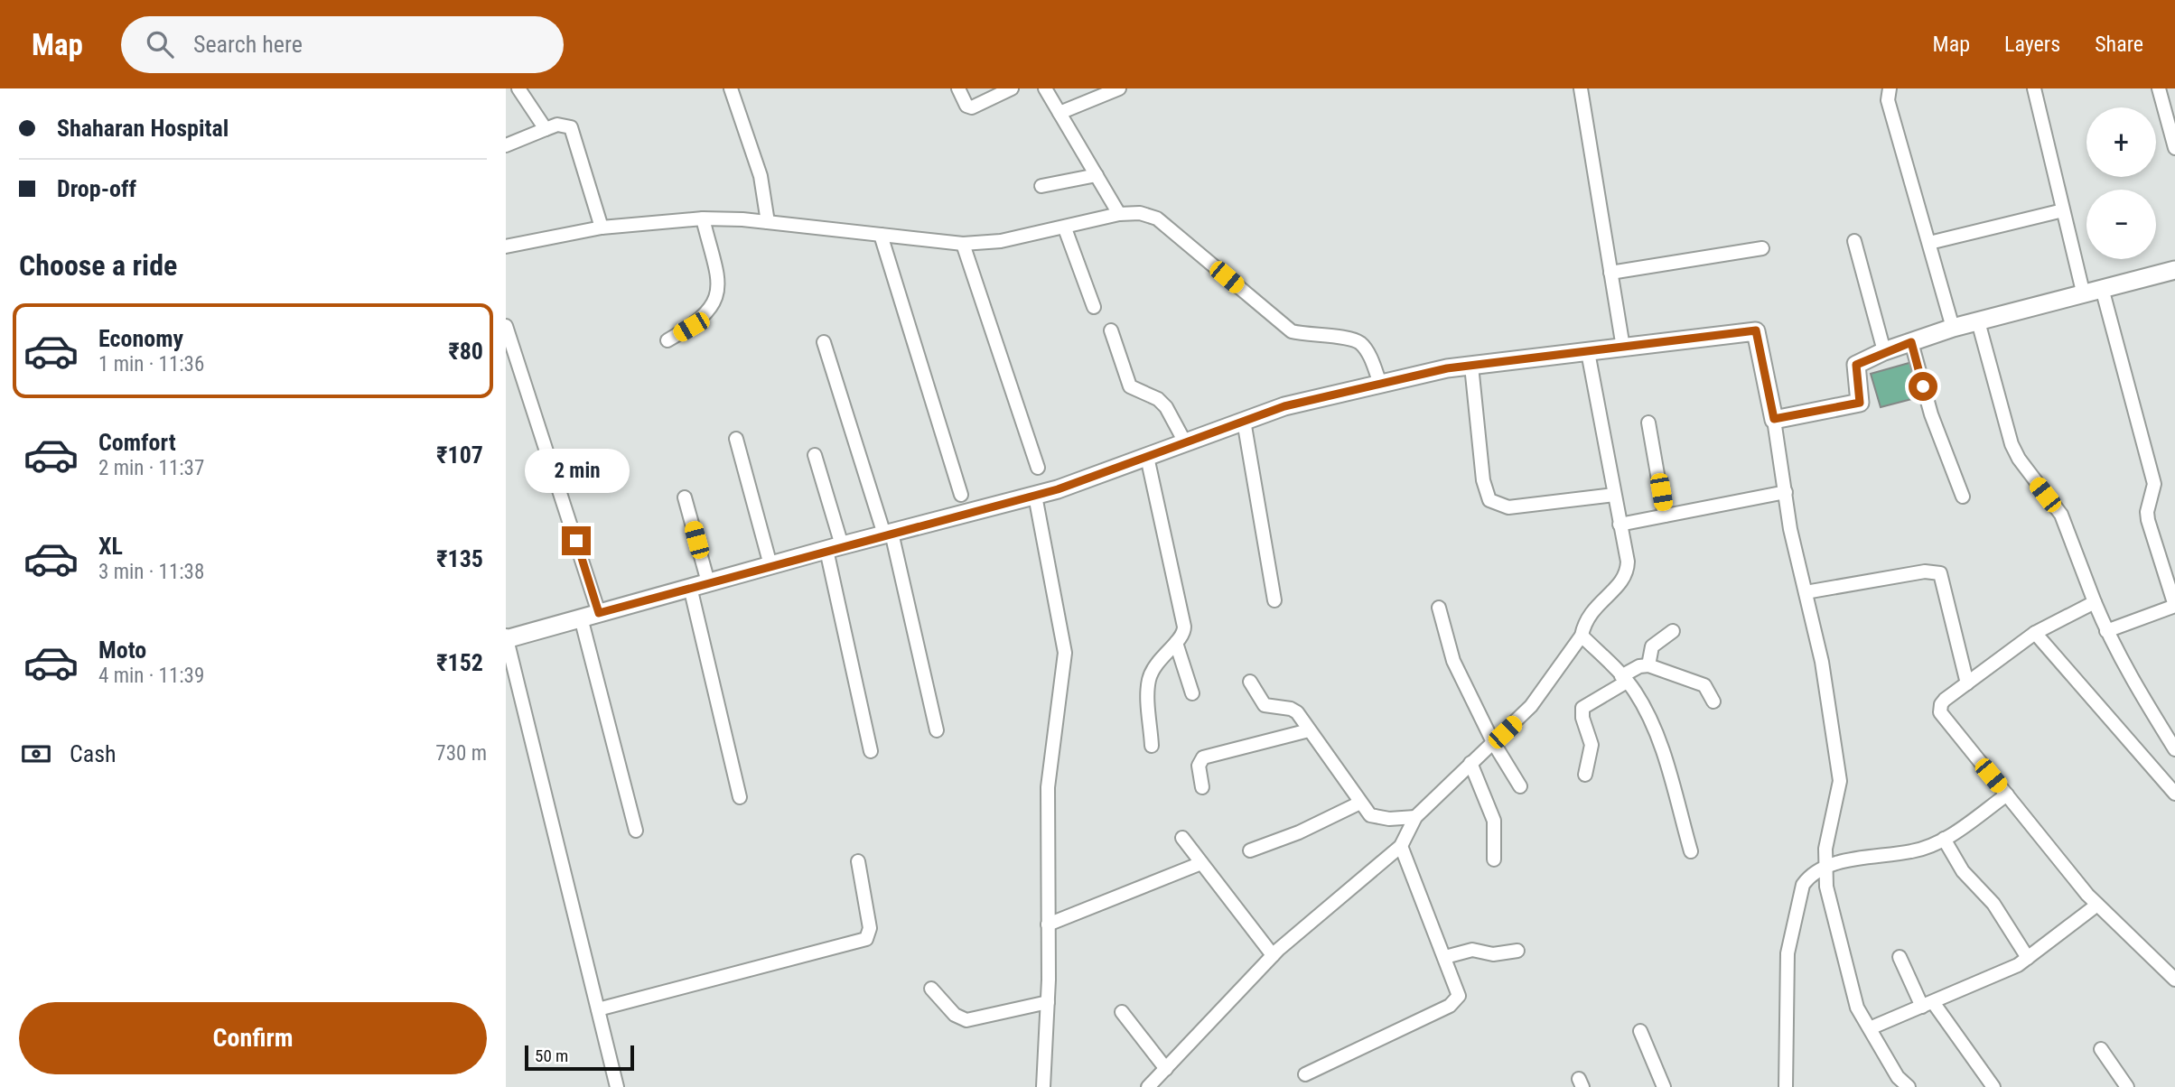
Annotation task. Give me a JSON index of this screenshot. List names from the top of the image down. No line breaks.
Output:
{"scale_bar":"50 m","page":{"header":"Map","search":"Search here","nav":["Map","Layers","Share"],"banner":["Shaharan Hospital","Drop-off"],"map_buttons":["+","−"],"heading":"Choose a ride","list":[{"name":"Economy","note":"1 min · 11:36","value":"₹80"},{"name":"Comfort","note":"2 min · 11:37","value":"₹107"},{"name":"XL","note":"3 min · 11:38","value":"₹135"},{"name":"Moto","note":"4 min · 11:39","value":"₹152"}],"bubble":"2 min","pay":["Cash","730 m"],"buttons":"Confirm","scale":"50 m"}}
